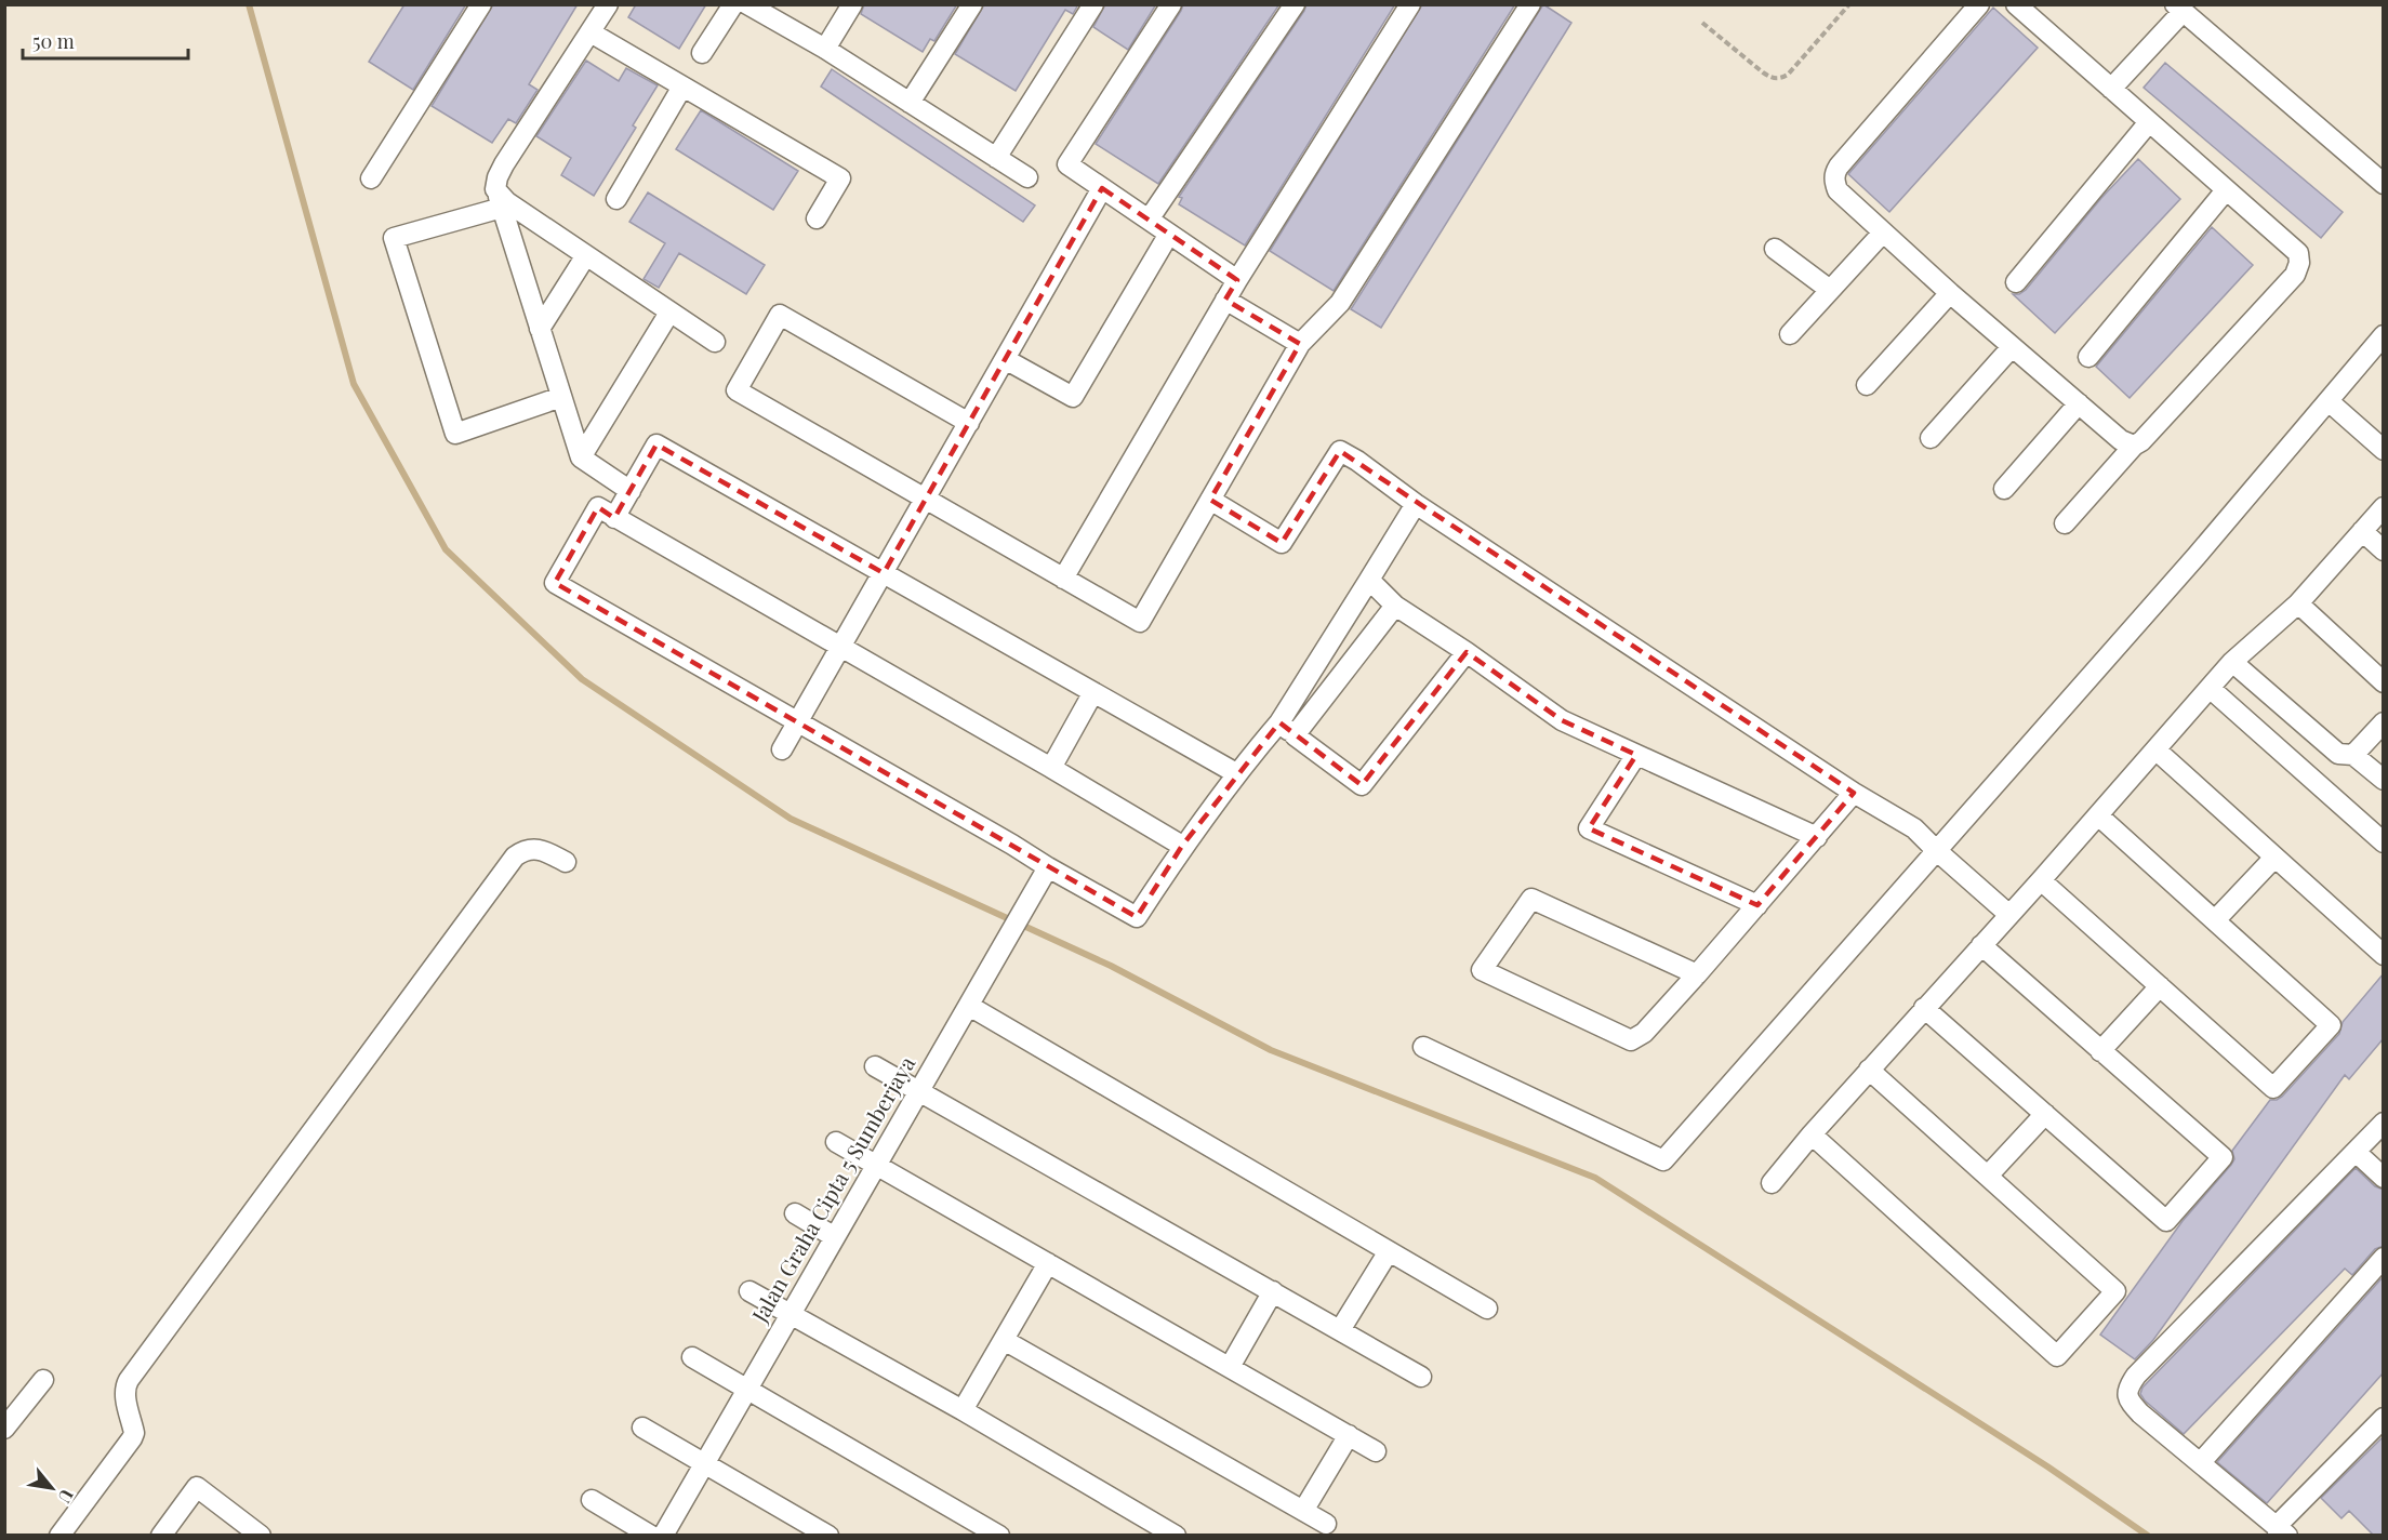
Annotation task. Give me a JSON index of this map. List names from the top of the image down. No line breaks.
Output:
{"streets":{"street":["Jalan Graha Cipta 5 Sumberjaya"]},"scale_bar":"50 m","north":"bottom right"}
